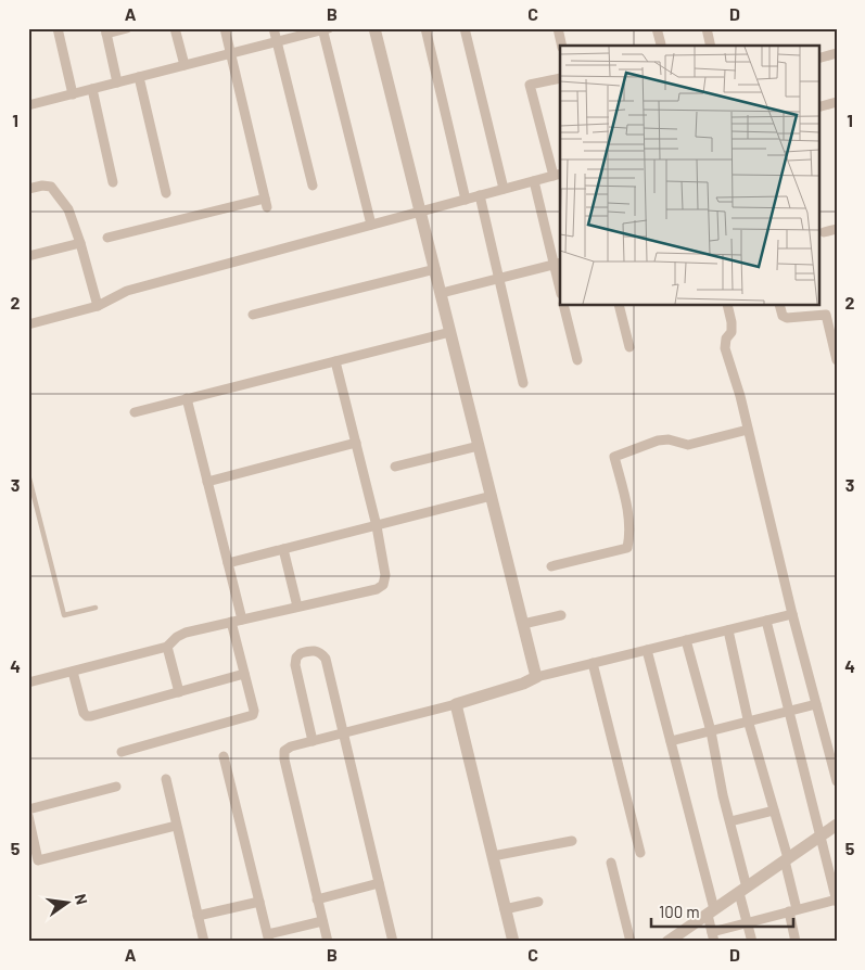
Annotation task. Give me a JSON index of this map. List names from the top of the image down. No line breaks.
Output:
{"scale_bar":"100 m","north":"right","grid":{"columns":["A","B","C","D"],"rows":["1","2","3","4","5"]}}
